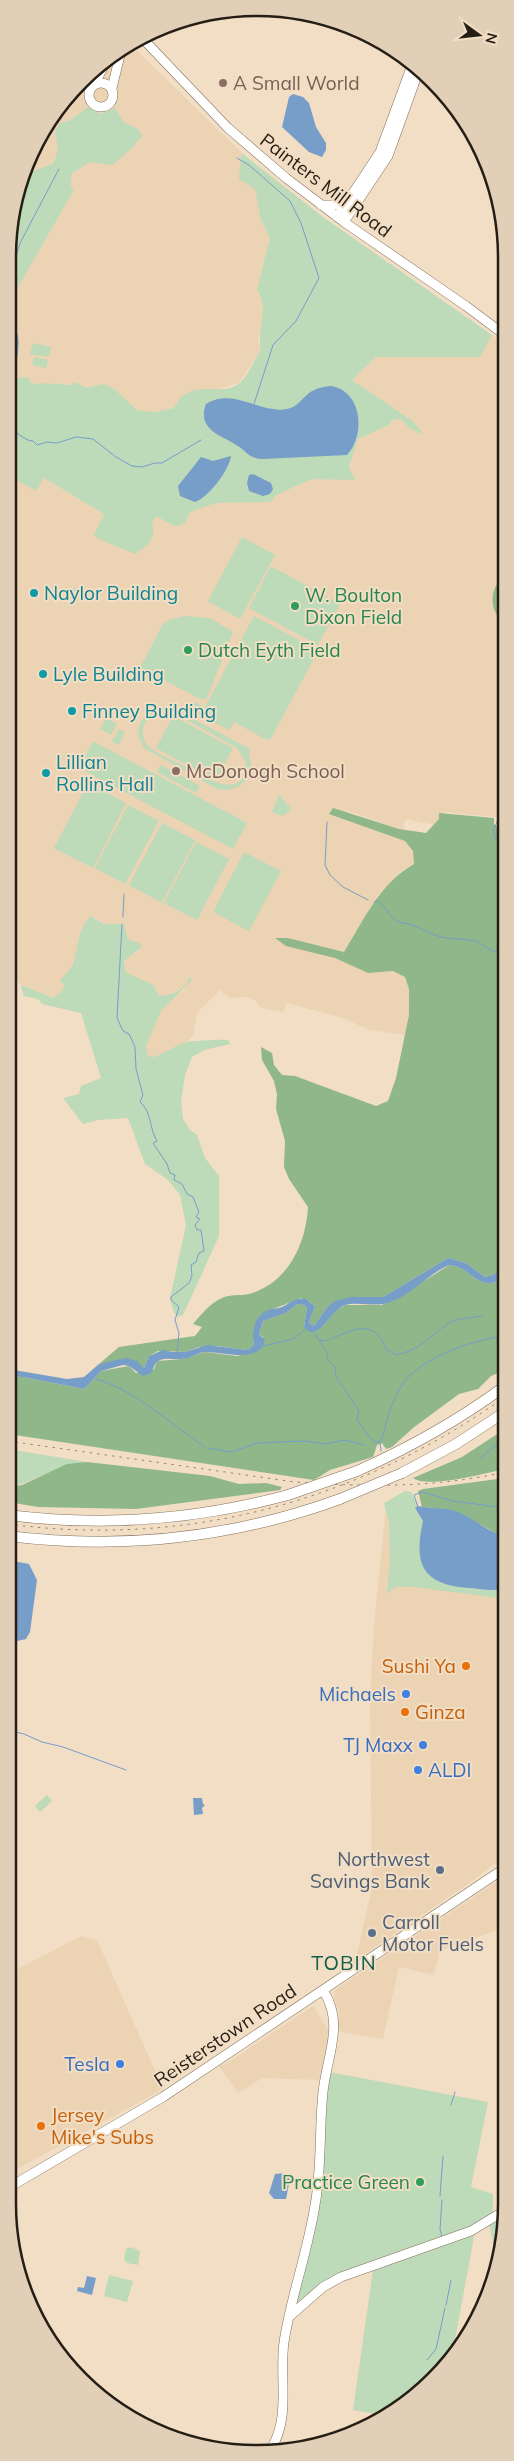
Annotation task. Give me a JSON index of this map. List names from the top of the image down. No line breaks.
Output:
{"streets":{"main road":["Painters Mill Road","Reisterstown Road"]},"districts":["TOBIN"],"places":["A Small World","Naylor Building","W. Boulton Dixon Field","Dutch Eyth Field","Lyle Building","Finney Building","McDonogh School","Lillian Rollins Hall","Sushi Ya","Michaels","Ginza","TJ Maxx","ALDI","Northwest Savings Bank","Carroll Motor Fuels","Tesla","Jersey Mike's Subs","Practice Green"],"north":"right"}
